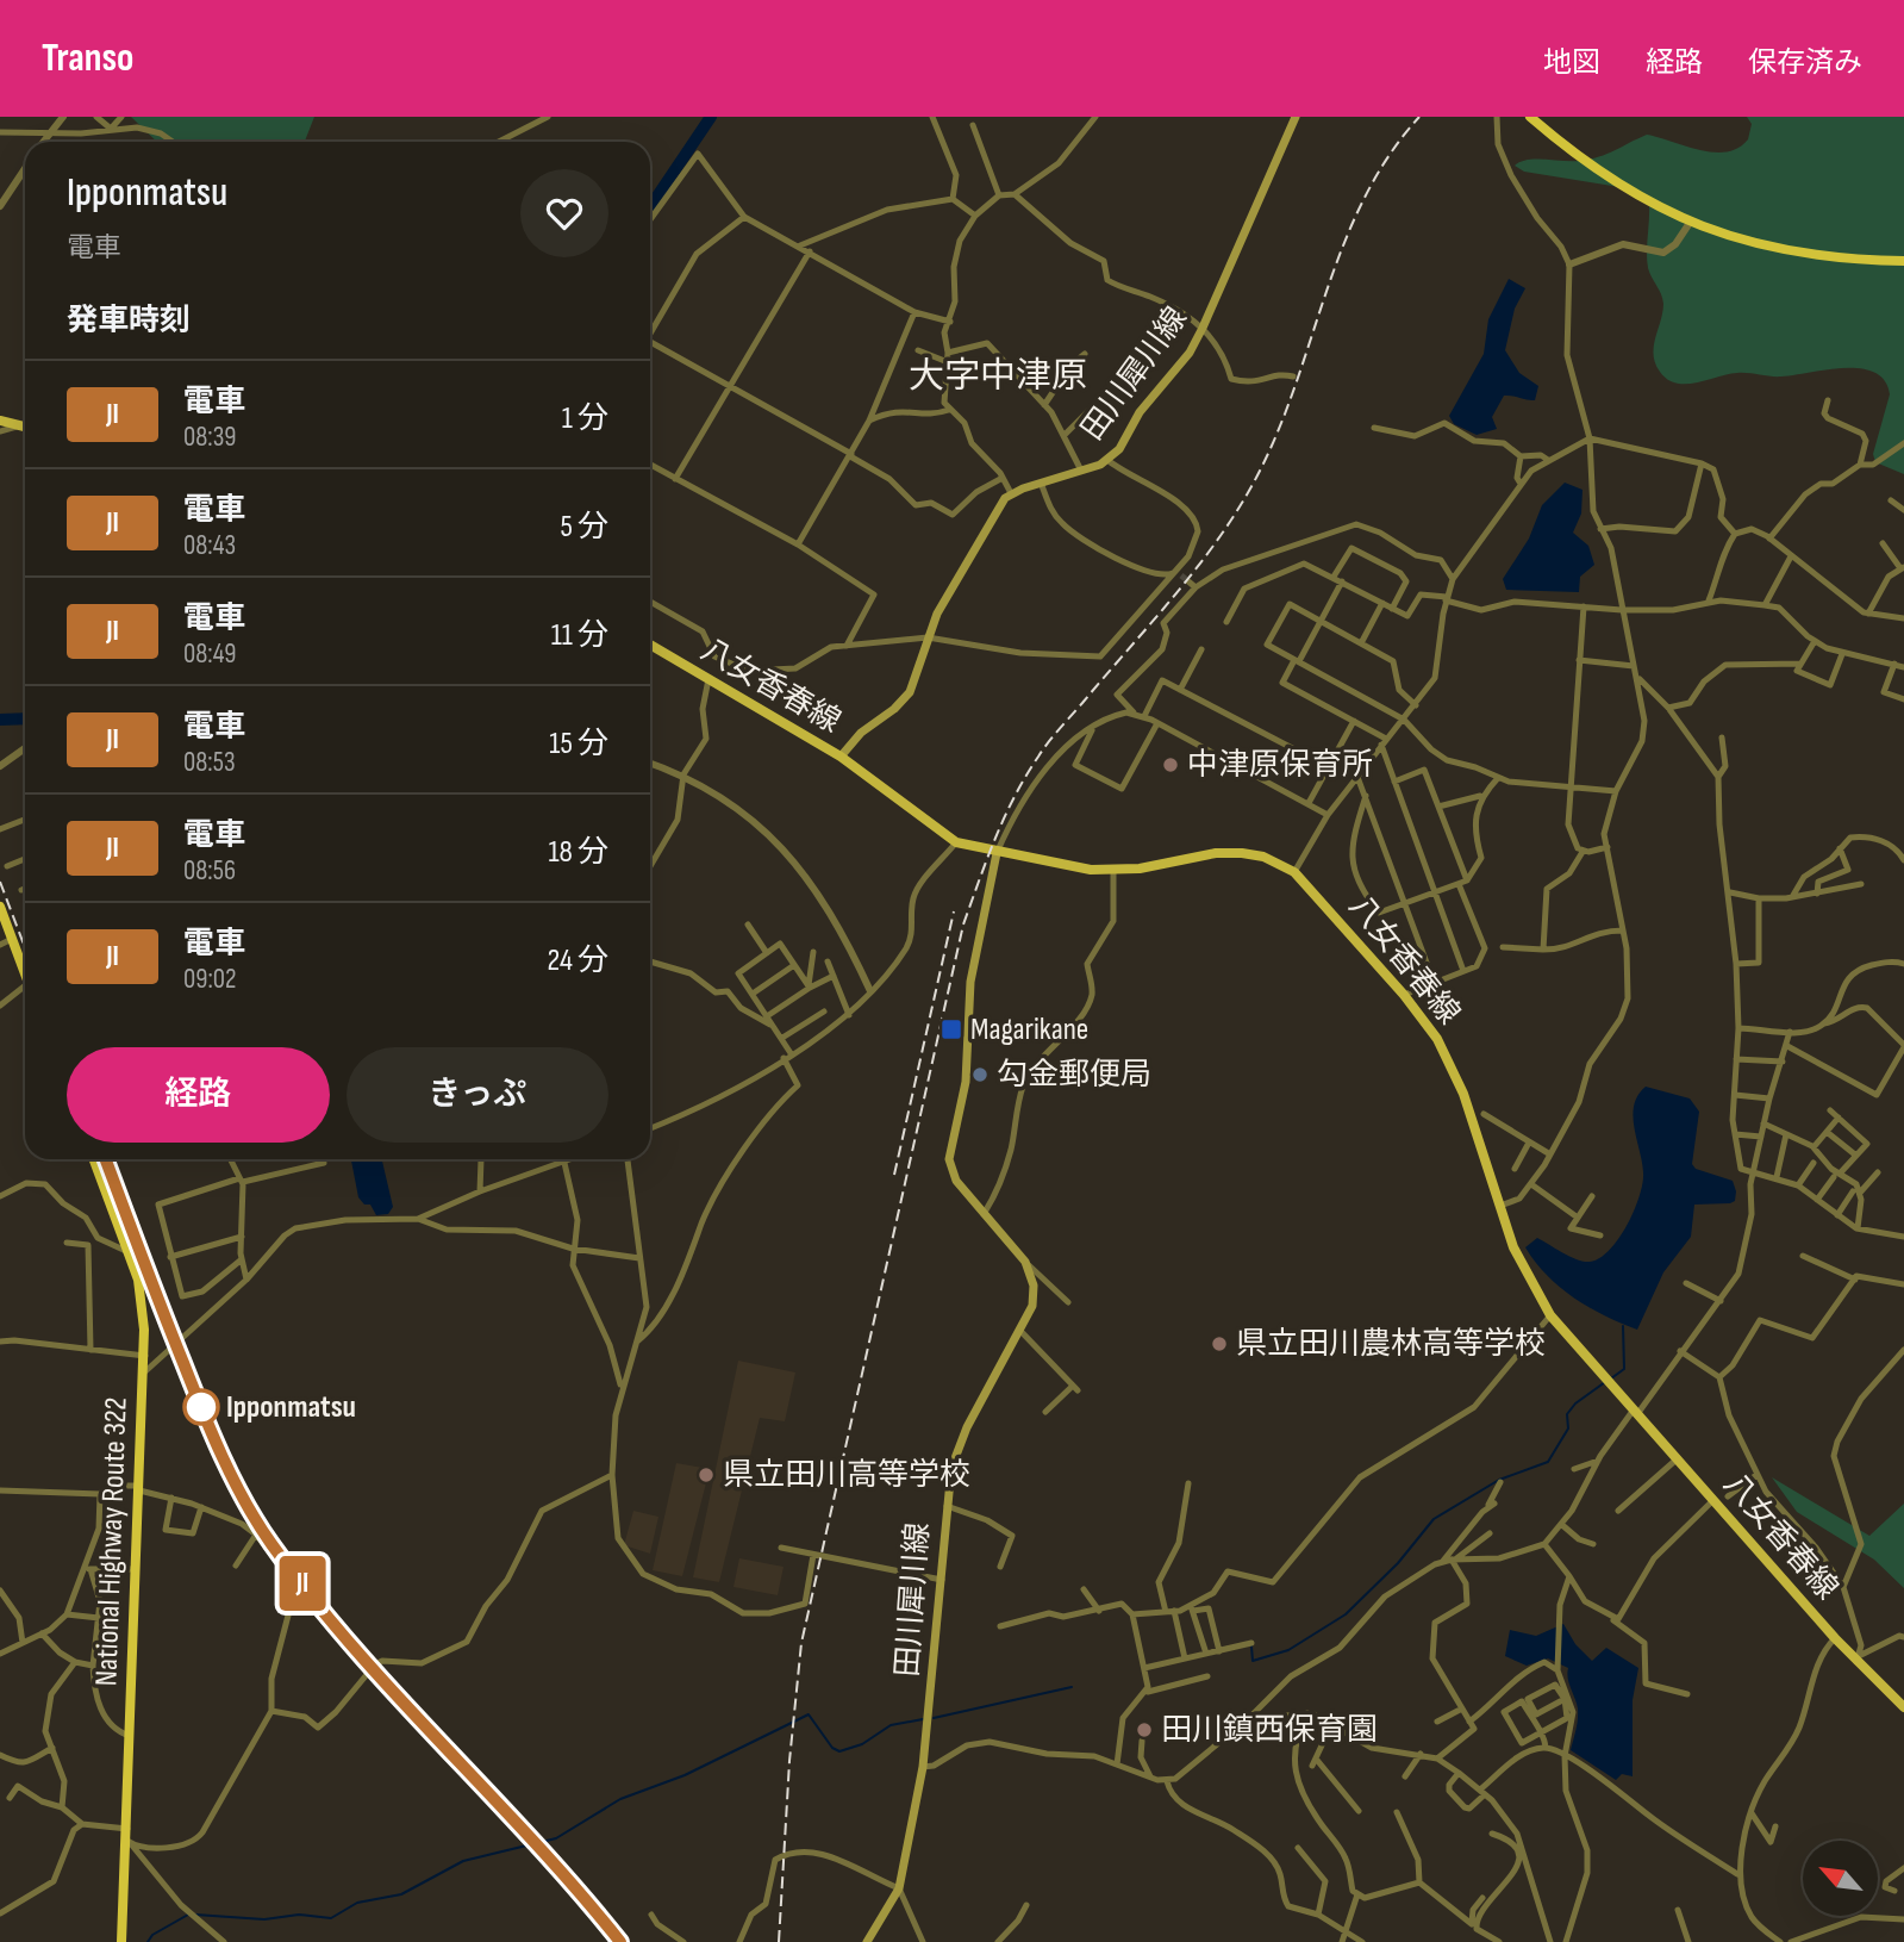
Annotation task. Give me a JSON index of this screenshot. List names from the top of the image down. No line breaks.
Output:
{"streets":{"highway":["National Highway Route 322"],"main road":["田川犀川線","八女香春線"]},"districts":["大字中津原"],"places":{"other":["中津原保育所","勾金郵便局","県立田川農林高等学校","Ipponmatsu","県立田川高等学校","田川鎮西保育園"],"transit":["Magarikane"]},"north":"top left","page":{"header":"Transo","nav":["地図","経路","保存済み"],"on_map":"JI","heading":[["Ipponmatsu","電車"],"発車時刻"],"list":[{"mark":"JI","name":"電車","note":"08:39","value":"1 分"},{"mark":"JI","name":"電車","note":"08:43","value":"5 分"},{"mark":"JI","name":"電車","note":"08:49","value":"11 分"},{"mark":"JI","name":"電車","note":"08:53","value":"15 分"},{"mark":"JI","name":"電車","note":"08:56","value":"18 分"},{"mark":"JI","name":"電車","note":"09:02","value":"24 分"}],"buttons":["経路","きっぷ"]}}
